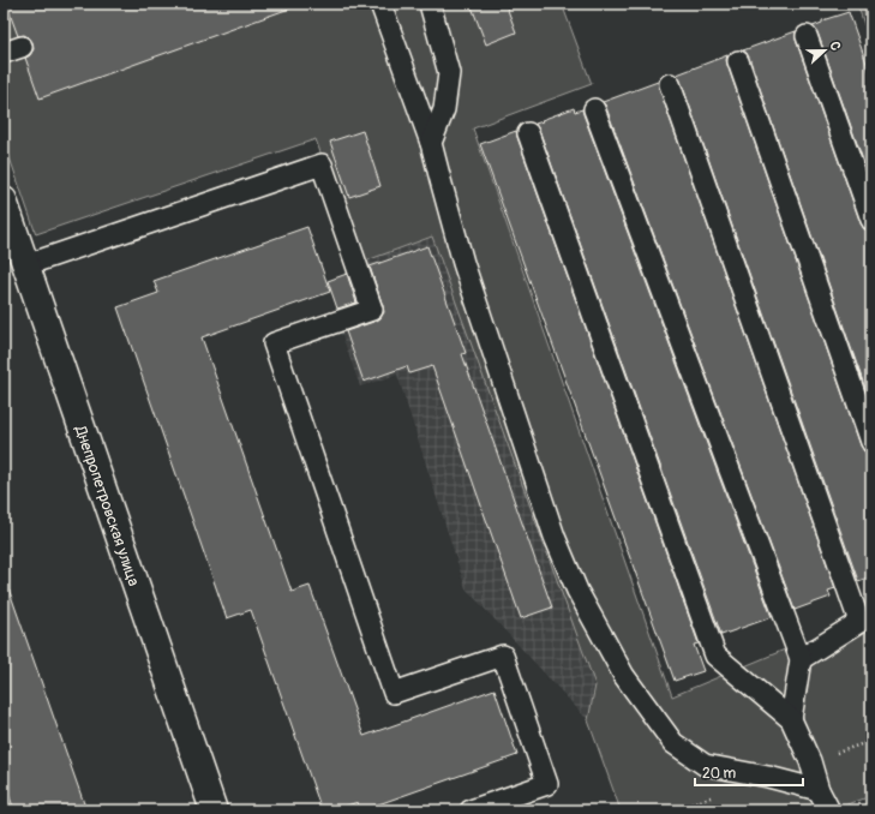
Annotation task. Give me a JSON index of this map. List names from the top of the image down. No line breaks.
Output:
{"streets":{"street":["Днепропетровская улица"]},"scale_bar":"20 m","north":"right"}
